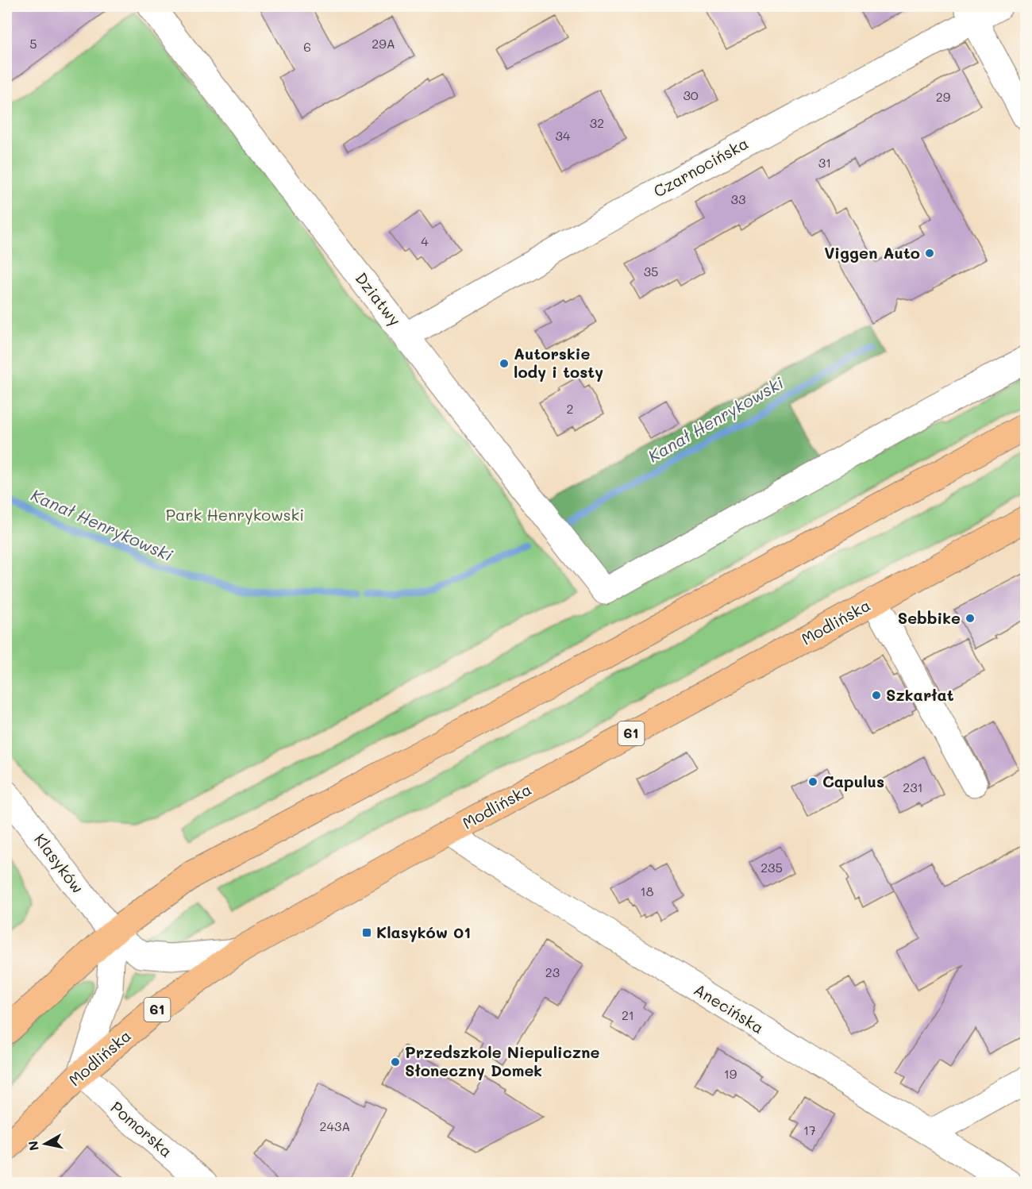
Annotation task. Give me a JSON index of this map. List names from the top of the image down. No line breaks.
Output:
{"streets":{"main road":["Modlińska","61"],"street":["Czarnocińska","Dziatwy","Klasyków","Anecińska","Pomorska"]},"crossings":[["Czarnocińska","Dziatwy"],["Modlińska","Klasyków"],["Modlińska","Anecińska"],["Modlińska","Pomorska"]],"water":["Kanał Henrykowski"],"parks":["Park Henrykowski"],"places":{"other":["Viggen Auto","Autorskie lody i tosty","Sebbike","Szkarłat","Capulus","Przedszkole Niepuliczne Słoneczny Domek"],"transit":["Klasyków 01"]},"house_numbers":["5","29A","6","30","29","32","34","31","33","4","35","2","231","235","18","23","21","19","243A","17"],"north":"left"}
